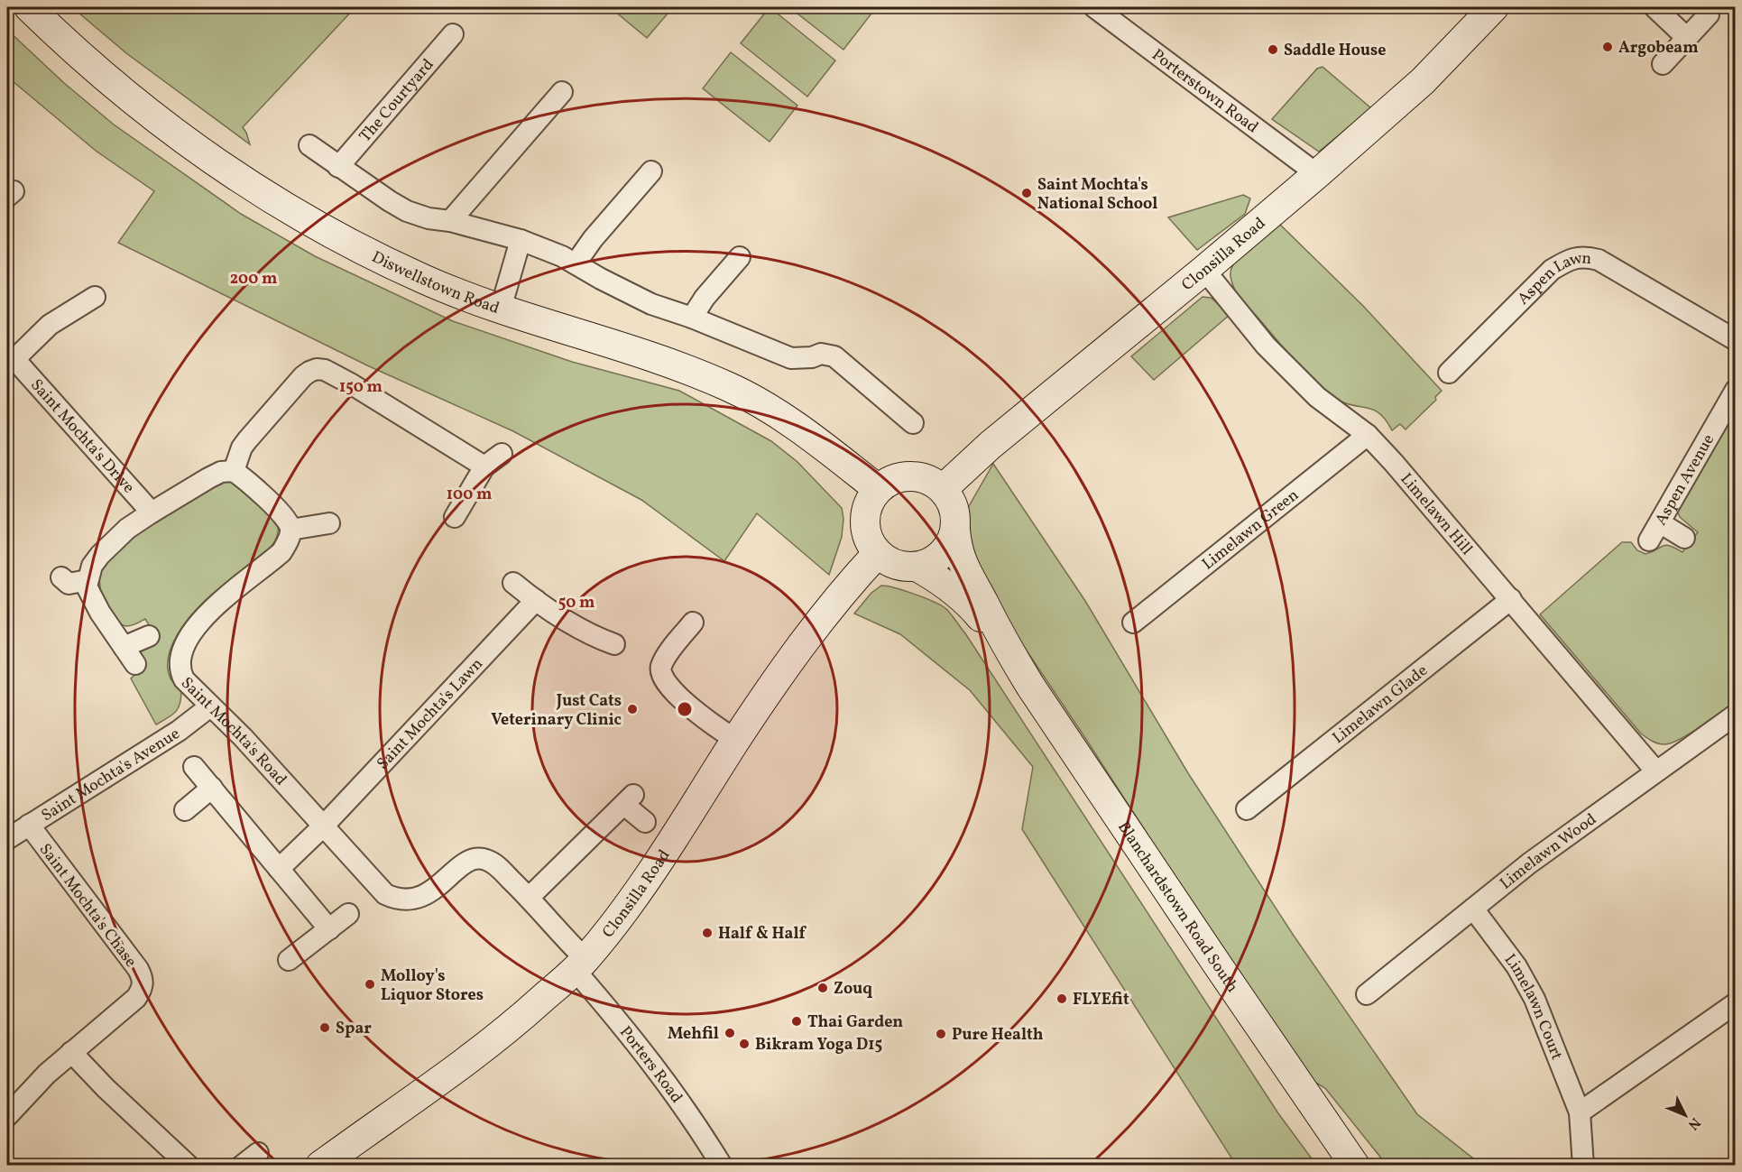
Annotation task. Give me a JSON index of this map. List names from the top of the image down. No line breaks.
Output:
{"streets":{"main road":["Clonsilla Road","Diswellstown Road","Blanchardstown Road South"],"street":["Porterstown Road","The Courtyard","Aspen Lawn","Saint Mochta's Drive","Aspen Avenue","Limelawn Hill","Limelawn Green","Limelawn Glade","Saint Mochta's Lawn","Saint Mochta's Road","Saint Mochta's Avenue","Limelawn Wood","Saint Mochta's Chase","Limelawn Court","Porters Road"]},"crossings":[["Porterstown Road","Clonsilla Road"],["Clonsilla Road","Diswellstown Road"],["Clonsilla Road","Limelawn Hill"],["Clonsilla Road","Saint Mochta's Road"],["Clonsilla Road","Blanchardstown Road South"],["Clonsilla Road","Porters Road"],["Diswellstown Road","Blanchardstown Road South"],["Limelawn Hill","Limelawn Green"],["Limelawn Hill","Limelawn Glade"],["Limelawn Hill","Limelawn Wood"],["Saint Mochta's Lawn","Saint Mochta's Road"],["Saint Mochta's Road","Saint Mochta's Avenue"],["Saint Mochta's Road","Porters Road"],["Saint Mochta's Avenue","Saint Mochta's Chase"],["Limelawn Wood","Limelawn Court"]],"places":["Argobeam","Saddle House","Saint Mochta's National School","Just Cats Veterinary Clinic","Half & Half","Molloy's Liquor Stores","Zouq","FLYEfit","Thai Garden","Spar","Mehfil","Pure Health","Bikram Yoga D15"],"north":"bottom right","rings":["200 m","150 m","100 m","50 m"]}
